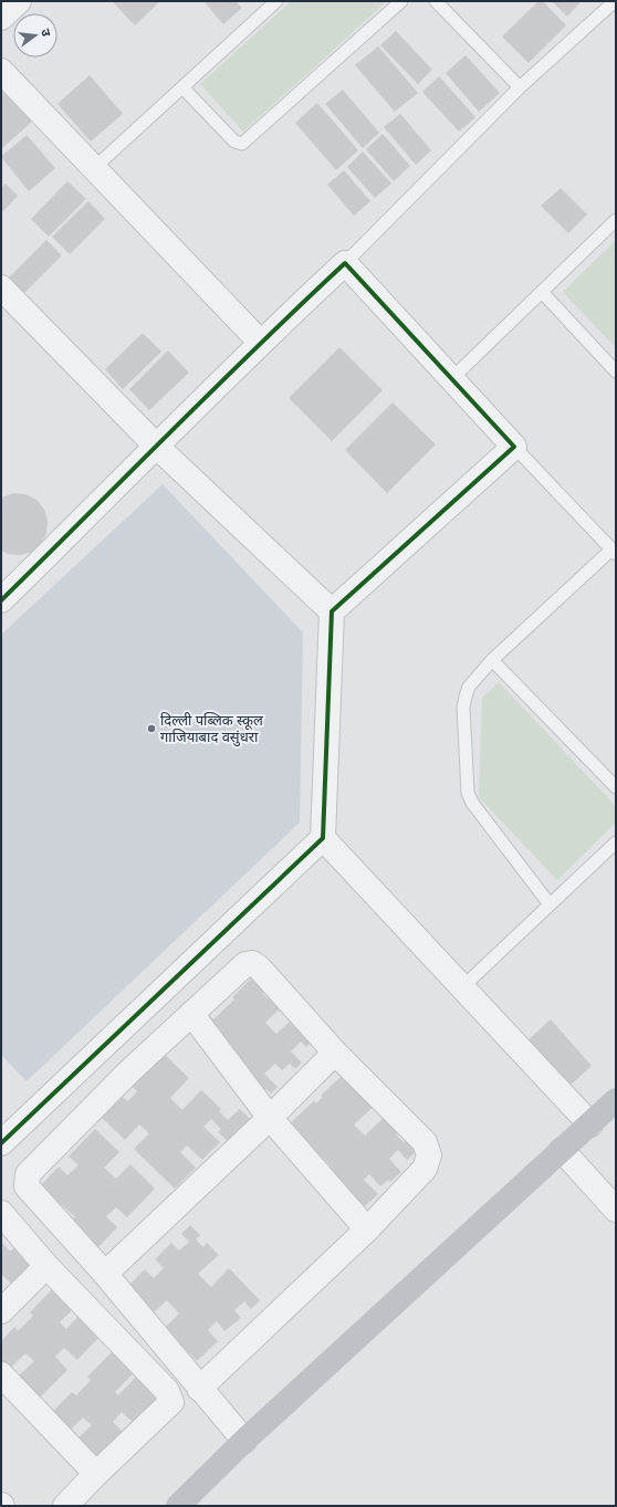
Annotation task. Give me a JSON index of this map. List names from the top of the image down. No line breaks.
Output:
{"places":["दिल्ली पब्लिक स्कूल गाजियाबाद वसुंधरा"],"north":"right"}
